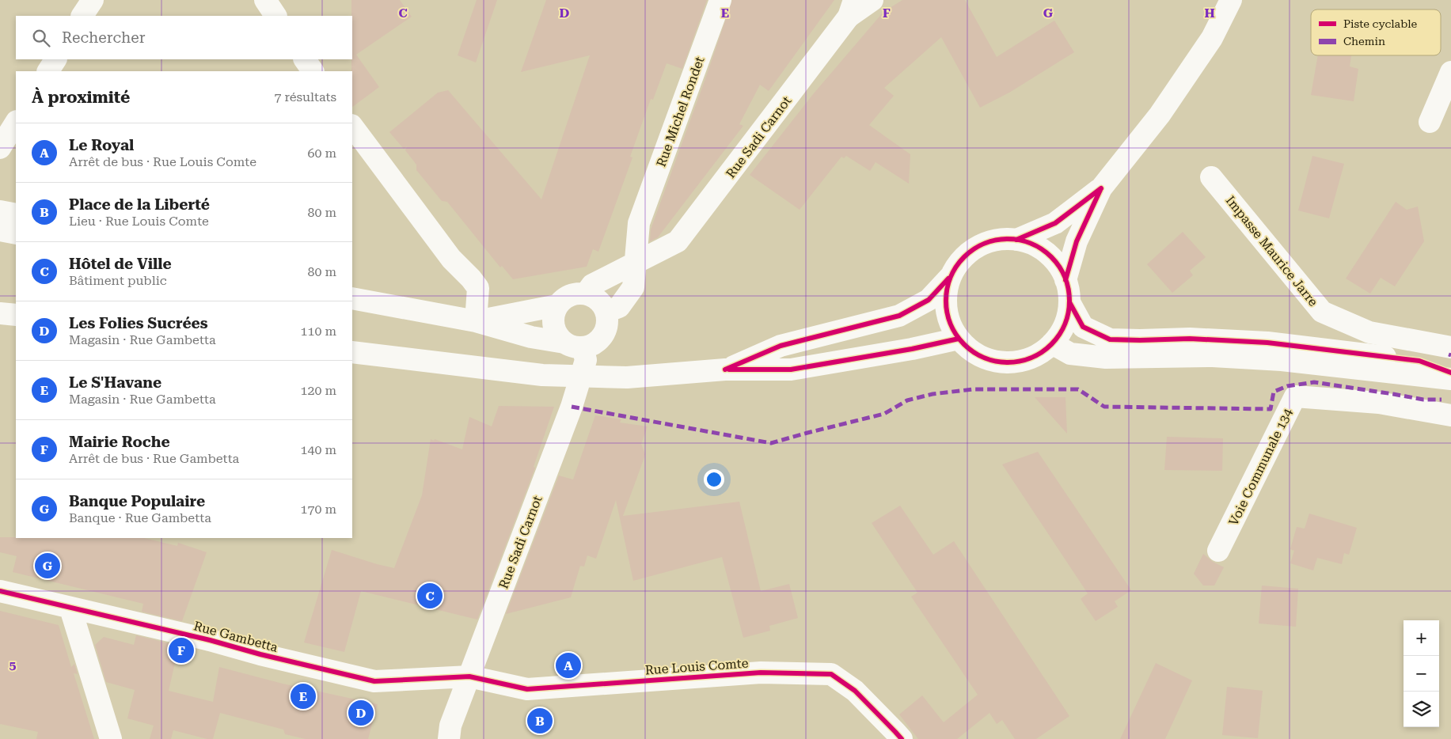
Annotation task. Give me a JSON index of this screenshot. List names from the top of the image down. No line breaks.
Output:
{"streets":{"main road":["Rue Michel Rondet","Rue Sadi Carnot","Impasse Maurice Jarre","Voie Communale 134","Rue Gambetta","Rue Louis Comte"]},"crossings":[["Rue Michel Rondet","Rue Sadi Carnot"],["Rue Sadi Carnot","Rue Gambetta"],["Rue Sadi Carnot","Rue Louis Comte"],["Rue Gambetta","Rue Louis Comte"]],"legend":["Piste cyclable","Chemin"],"page":{"search":"Rechercher","heading":["À proximité","7 résultats"],"list":[{"mark":"A","name":"Le Royal","note":"Arrêt de bus · Rue Louis Comte","value":"60 m"},{"mark":"B","name":"Place de la Liberté","note":"Lieu · Rue Louis Comte","value":"80 m"},{"mark":"C","name":"Hôtel de Ville","note":"Bâtiment public","value":"80 m"},{"mark":"D","name":"Les Folies Sucrées","note":"Magasin · Rue Gambetta","value":"110 m"},{"mark":"E","name":"Le S'Havane","note":"Magasin · Rue Gambetta","value":"120 m"},{"mark":"F","name":"Mairie Roche","note":"Arrêt de bus · Rue Gambetta","value":"140 m"},{"mark":"G","name":"Banque Populaire","note":"Banque · Rue Gambetta","value":"170 m"}],"pins":["G","C","F","A","E","D","B"],"map_buttons":["+","−"]},"grid":{"columns":["C","D","E","F","G","H"],"rows":["5"]}}
